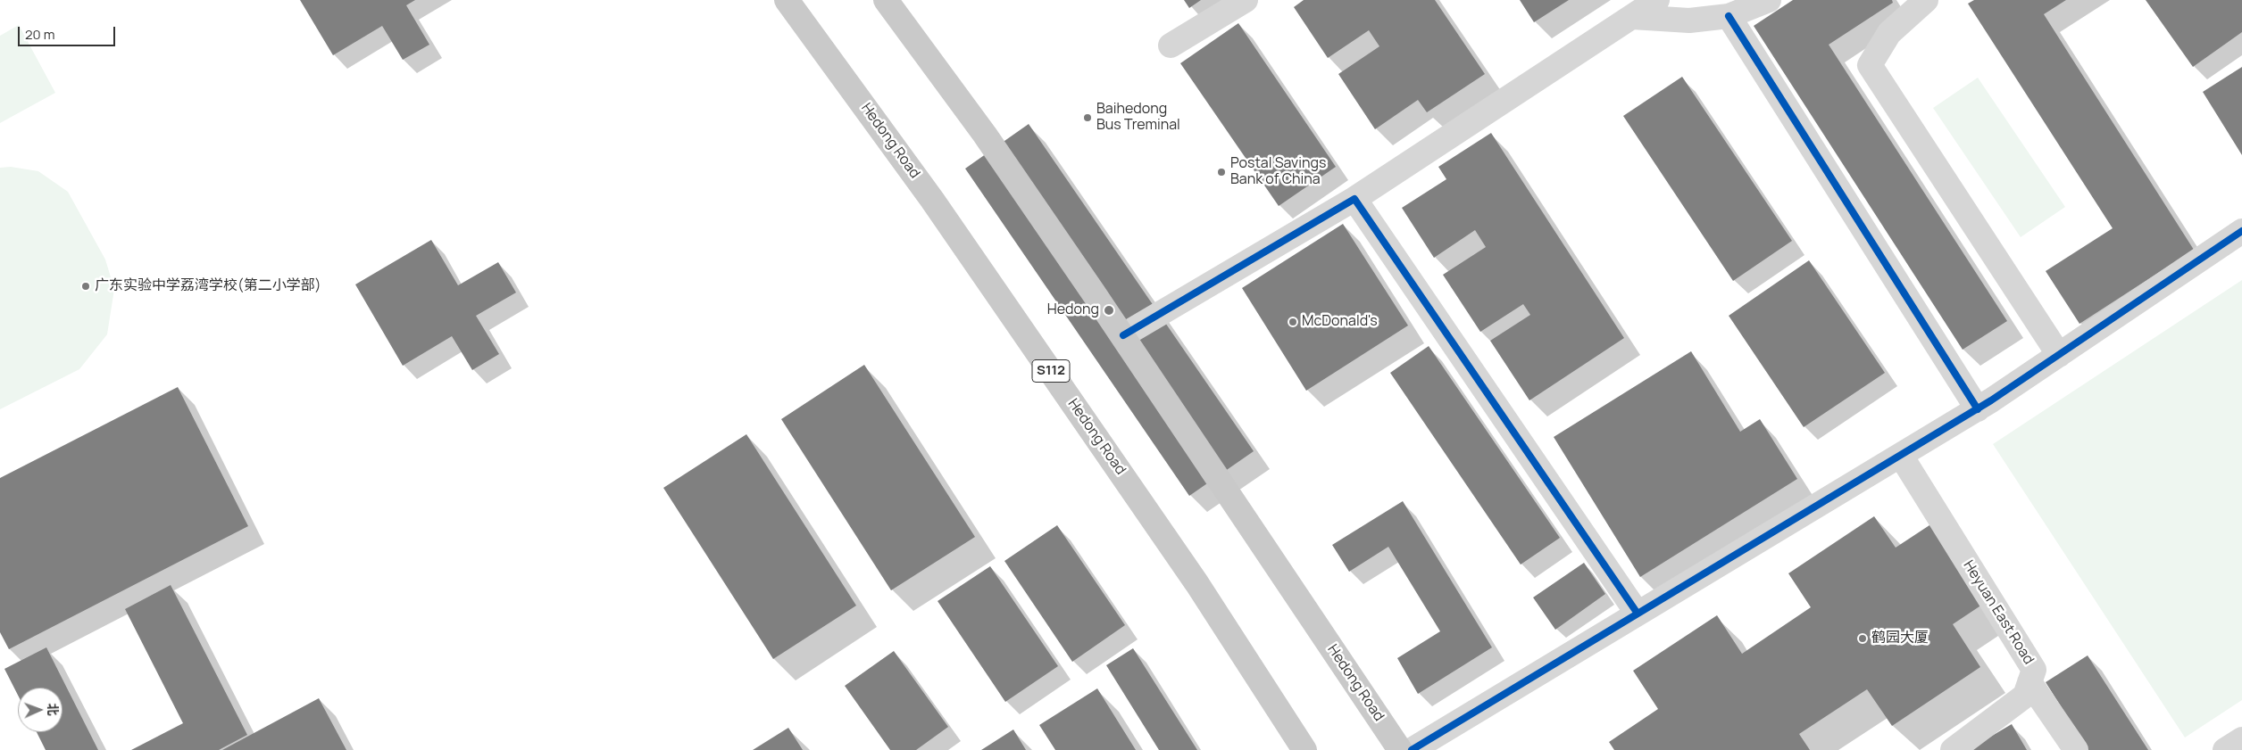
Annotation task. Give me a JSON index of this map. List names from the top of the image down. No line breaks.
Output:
{"streets":{"main road":["Hedong Road","S112"],"street":["Heyuan East Road"]},"places":["Baihedong Bus Treminal","Postal Savings Bank of China","广东实验中学荔湾学校(第二小学部)","Hedong","McDonald's","鹤园大厦"],"scale_bar":"20 m","north":"right"}
